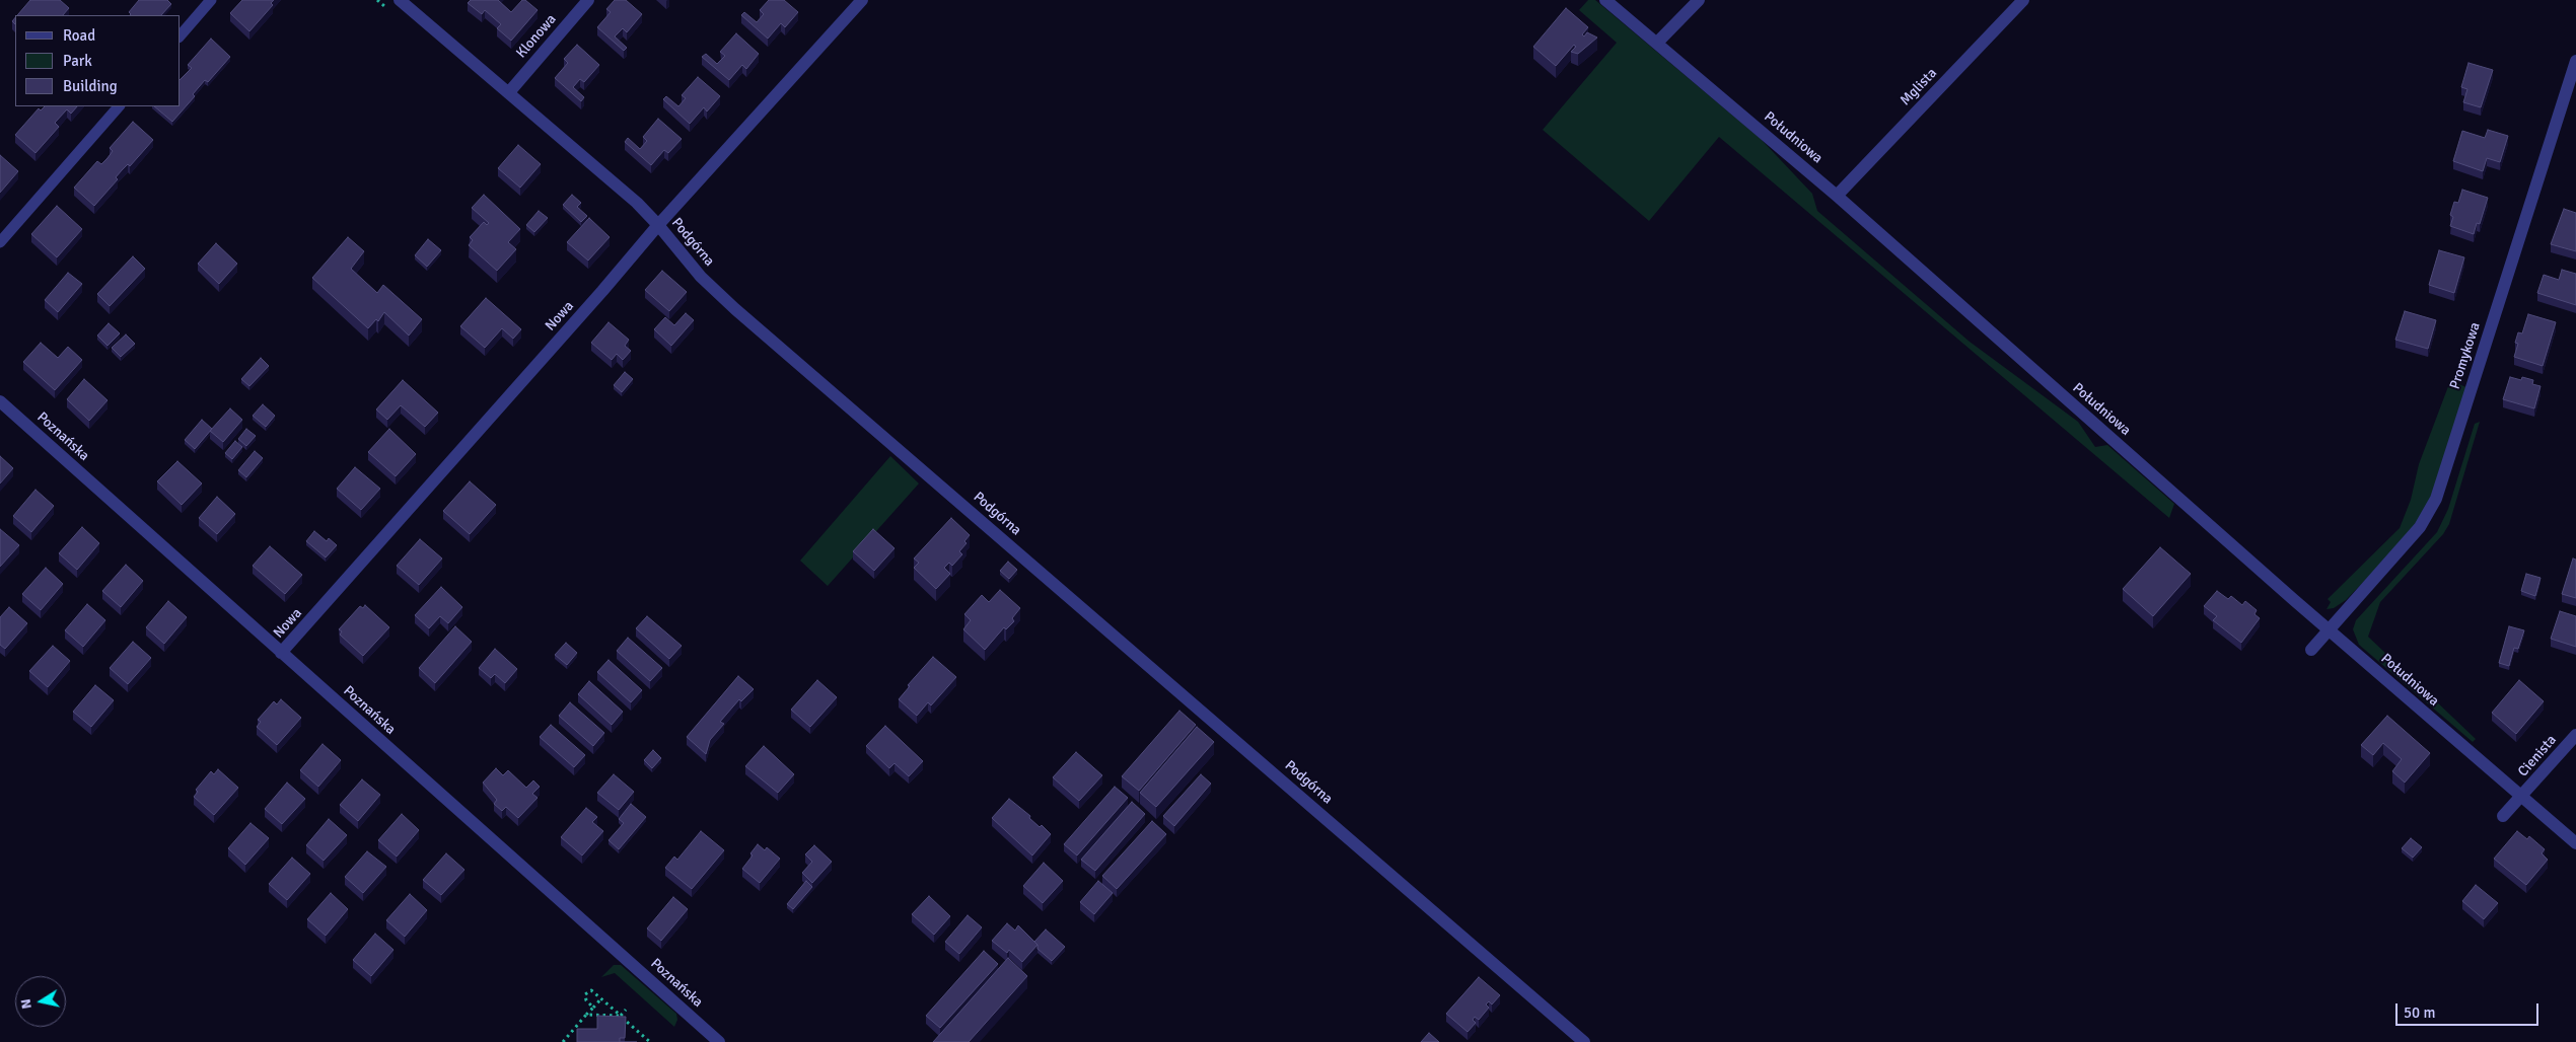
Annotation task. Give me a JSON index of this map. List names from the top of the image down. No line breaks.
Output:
{"streets":{"street":["Klonowa","Mglista","Południowa","Podgórna","Nowa","Promykowa","Poznańska","Cienista"]},"crossings":[["Klonowa","Podgórna"],["Mglista","Południowa"],["Południowa","Promykowa"],["Południowa","Cienista"],["Podgórna","Nowa"],["Nowa","Poznańska"]],"legend":["Road","Park","Building"],"scale_bar":"50 m","north":"left"}
